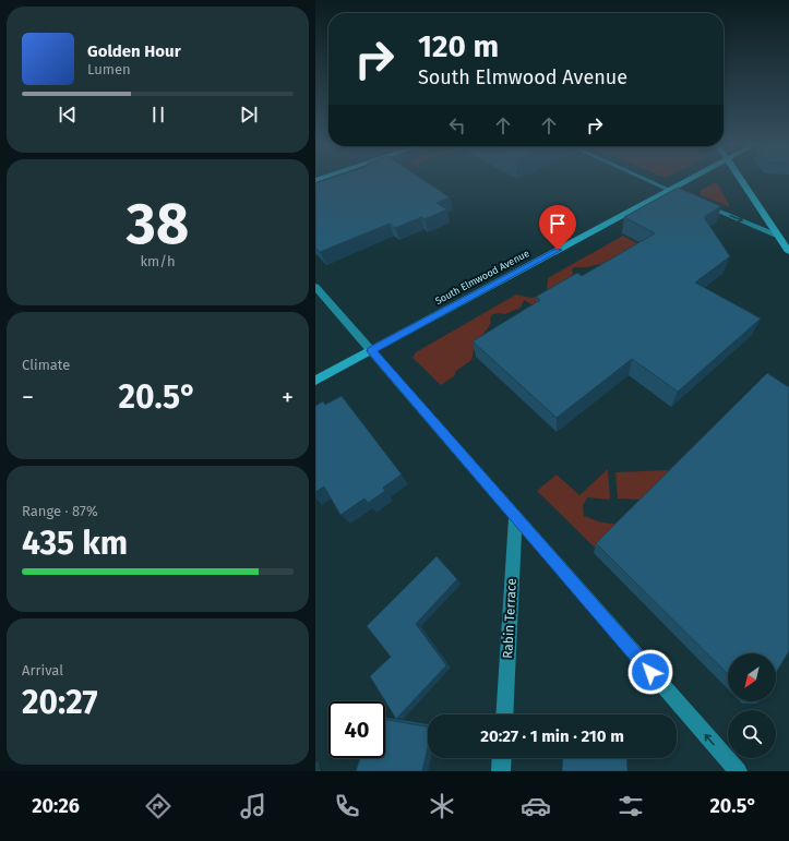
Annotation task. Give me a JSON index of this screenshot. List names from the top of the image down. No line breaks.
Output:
{"streets":{"main road":["South Elmwood Avenue"],"street":["Rabin Terrace"]},"north":"bottom left","page":{"turn":["120 m","South Elmwood Avenue"],"song":["Golden Hour","Lumen"],"tile":[["38","km/h"],"Climate",["Range · 87%","435 km"],["Arrival","20:27"]],"heat":["−","20.5°","+"],"limit":"40","trip":"20:27 · 1 min · 210 m","tabs":["20:26","20.5°"]}}
